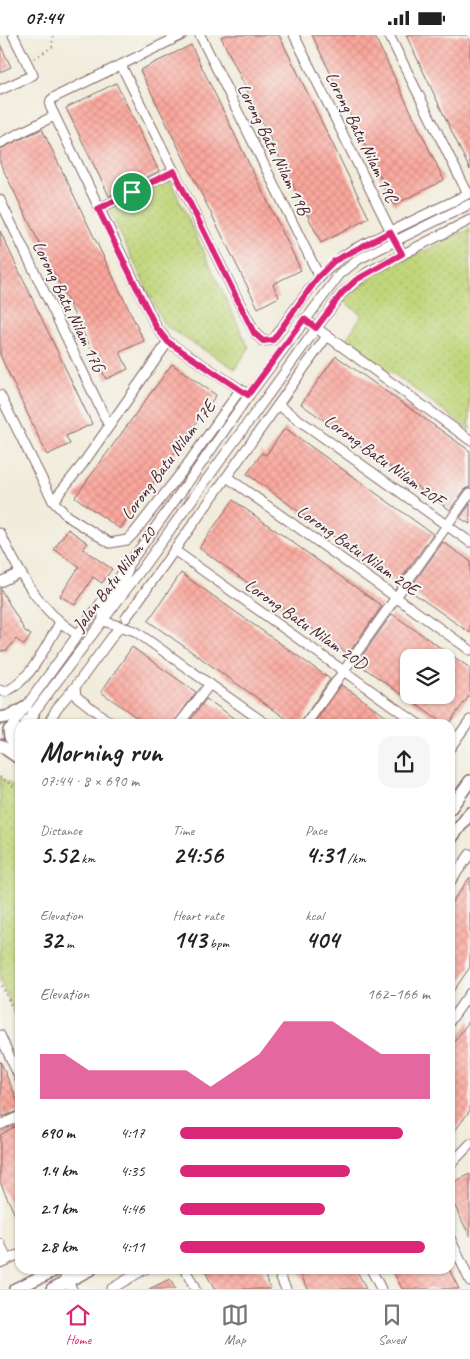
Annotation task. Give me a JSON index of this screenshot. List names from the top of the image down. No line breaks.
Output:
{"streets":{"street":["Lorong Batu Nilam 19C","Lorong Batu Nilam 19B","Lorong Batu Nilam 17G","Lorong Batu Nilam 17E","Lorong Batu Nilam 20F","Lorong Batu Nilam 20E","Jalan Batu Nilam 20","Lorong Batu Nilam 20D"]},"crossings":[["Lorong Batu Nilam 19C","Jalan Batu Nilam 20"]],"page":{"status":"07:44","heading":["Morning run","07:44 · 8 × 690 m"],"stats":[["Distance","5.52 km"],["Time","24:56"],["Pace","4:31 /km"],["Elevation","32 m"],["Heart rate","143 bpm"],["kcal","404"]],"chart":["Elevation","162–166 m"],"list":[{"name":"690 m","note":"4:17"},{"name":"1.4 km","note":"4:35"},{"name":"2.1 km","note":"4:46"},{"name":"2.8 km","note":"4:11"}],"tabs":["Home","Map","Saved"]}}
